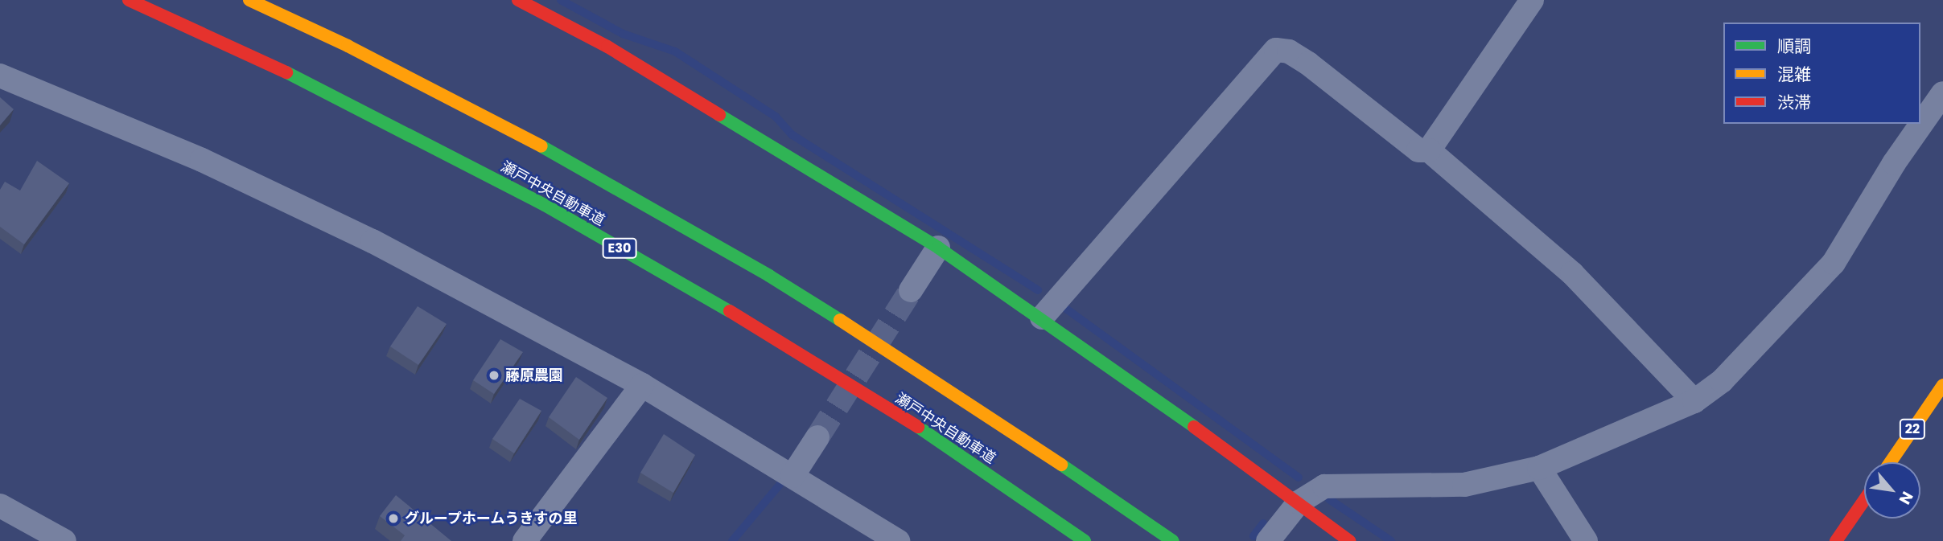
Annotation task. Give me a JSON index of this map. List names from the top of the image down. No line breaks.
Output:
{"streets":{"main road":["瀬戸中央自動車道","E30","22"]},"places":["藤原農園","グループホームうきすの里"],"legend":["順調","混雑","渋滞"],"north":"bottom right"}
